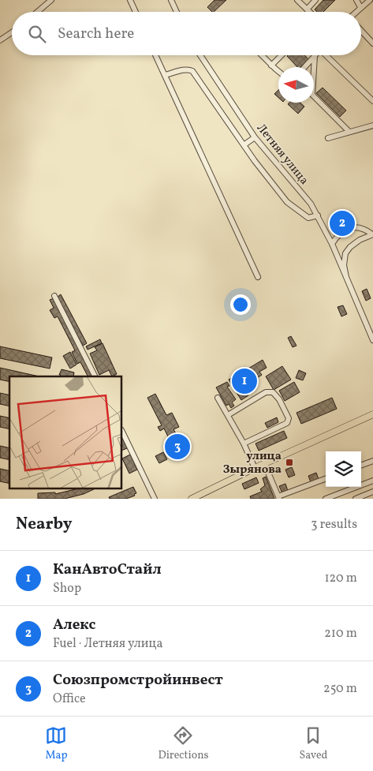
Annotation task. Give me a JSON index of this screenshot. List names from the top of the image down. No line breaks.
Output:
{"streets":{"street":["Летняя улица"]},"places":{"transit":["улица Зырянова"]},"north":"left","page":{"search":"Search here","pins":["2","1","3"],"heading":["Nearby","3 results"],"list":[{"mark":"1","name":"КанАвтоСтайл","note":"Shop","value":"120 m"},{"mark":"2","name":"Алекс","note":"Fuel · Летняя улица","value":"210 m"},{"mark":"3","name":"Союзпромстройинвест","note":"Office","value":"250 m"}],"nav":["Map","Directions","Saved"]}}
